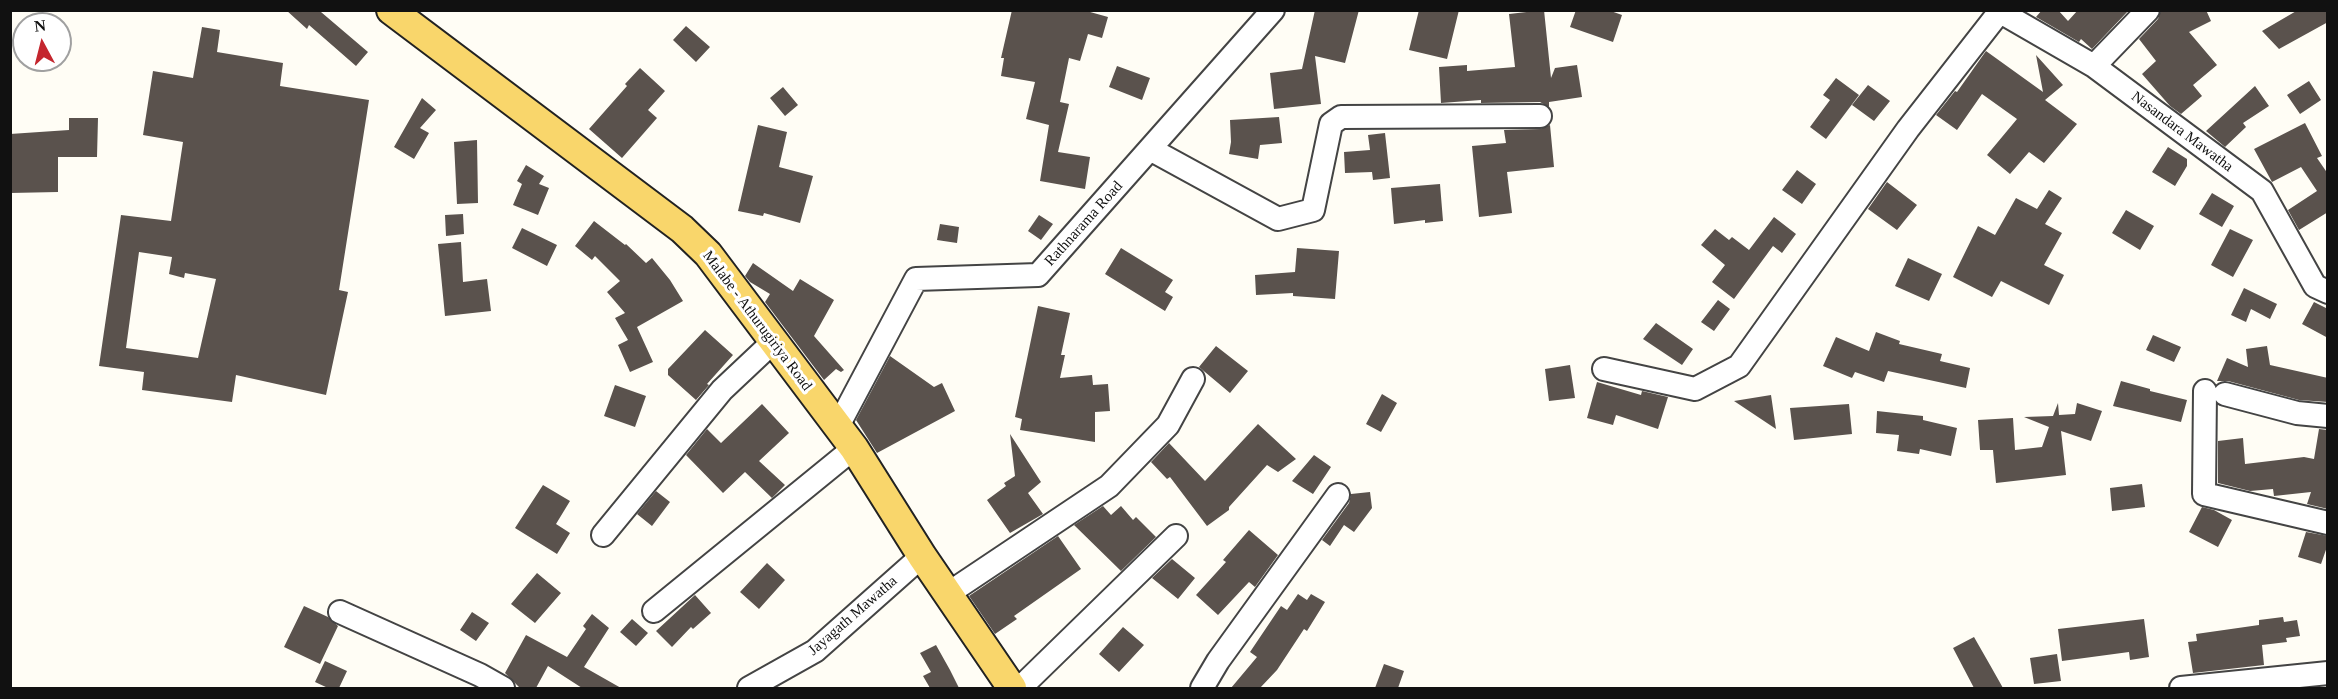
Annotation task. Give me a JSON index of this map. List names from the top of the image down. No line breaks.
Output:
{"streets":{"main road":["Malabe - Athurugiriya Road"],"street":["Nasandara Mawatha","Rathnarama Road","Jayagath Mawatha"]},"crossings":[["Rathnarama Road","Malabe - Athurugiriya Road"],["Malabe - Athurugiriya Road","Jayagath Mawatha"]],"north":"top"}
